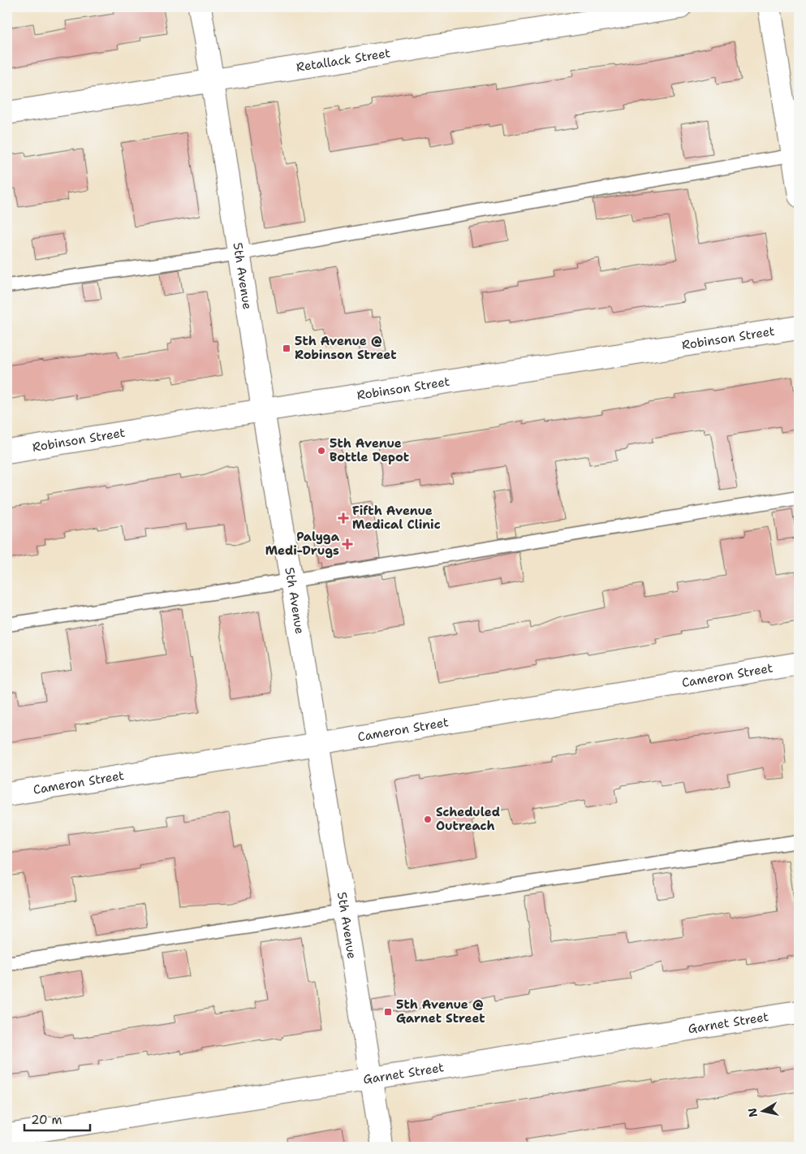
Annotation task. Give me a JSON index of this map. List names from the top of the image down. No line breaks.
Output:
{"streets":{"street":["Retallack Street","5th Avenue","Robinson Street","Cameron Street","Garnet Street"]},"crossings":[["Retallack Street","5th Avenue"],["5th Avenue","Robinson Street"],["5th Avenue","Cameron Street"],["5th Avenue","Garnet Street"]],"places":{"transit":["5th Avenue @ Robinson Street","5th Avenue @ Garnet Street"],"other":["5th Avenue Bottle Depot","Scheduled Outreach"],"health":["Fifth Avenue Medical Clinic","Palyga Medi-Drugs"]},"scale_bar":"20 m","north":"left"}
